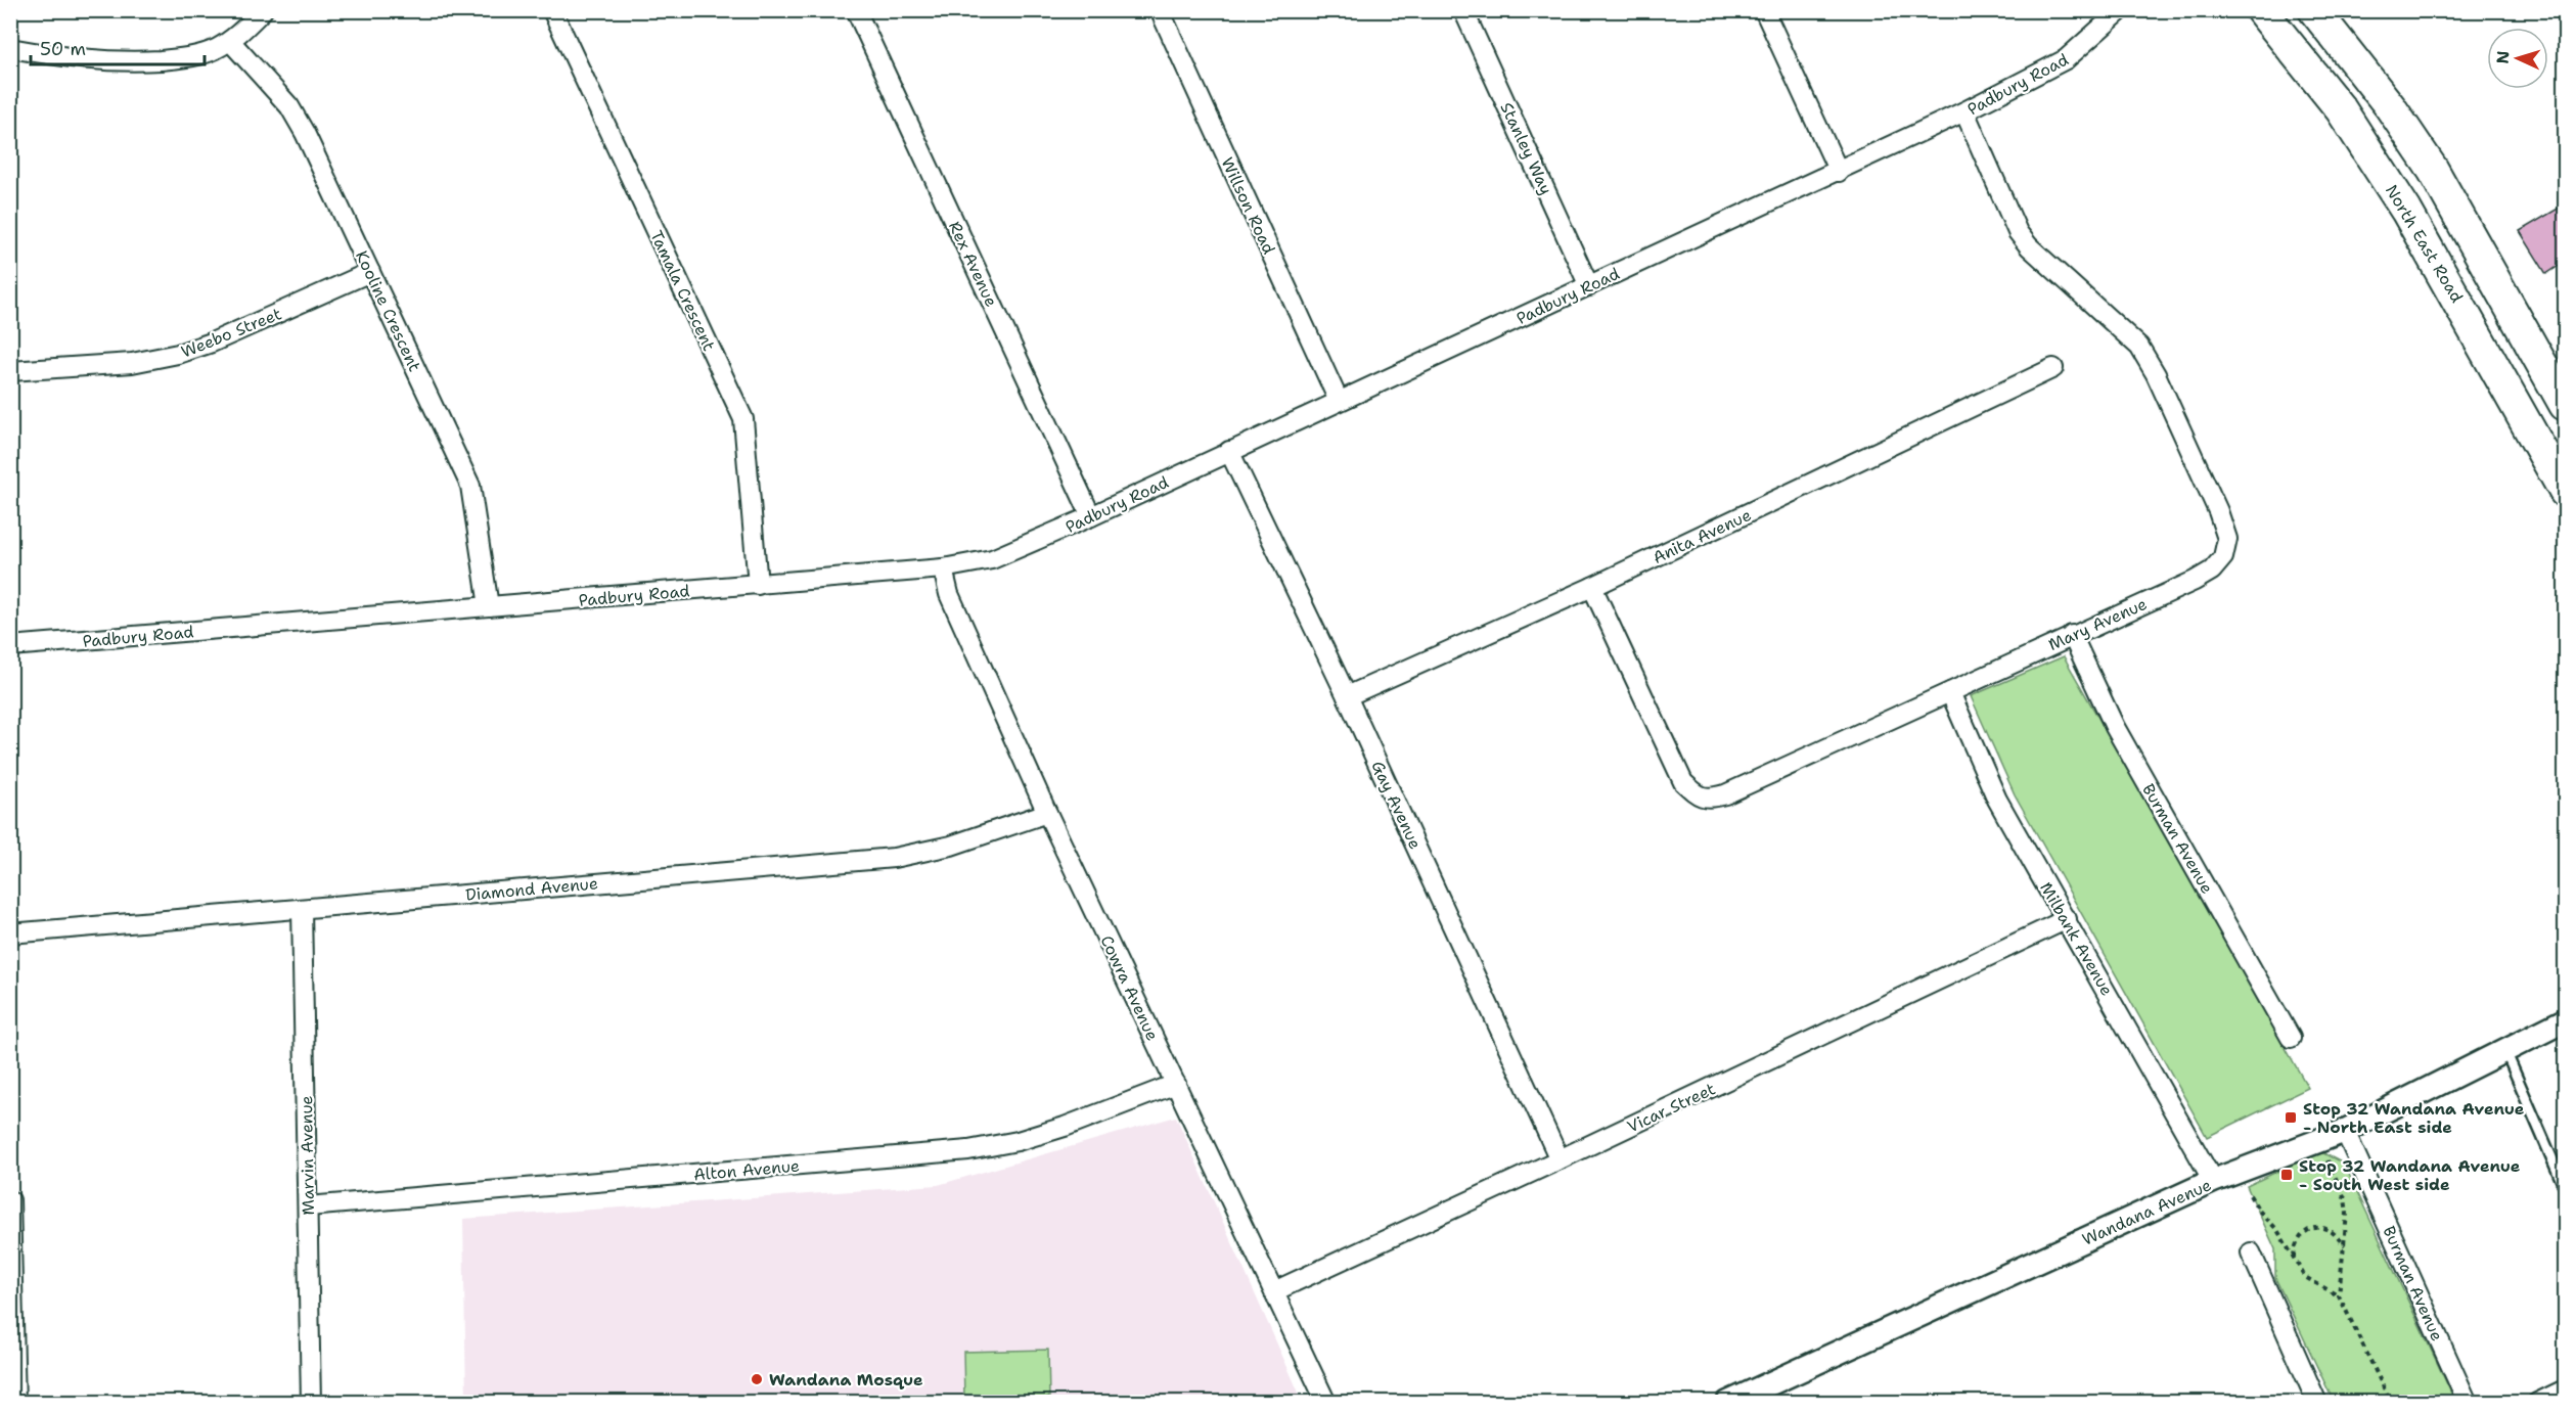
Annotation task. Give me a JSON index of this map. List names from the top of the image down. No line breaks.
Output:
{"streets":{"highway":["North East Road"],"street":["Padbury Road","Stanley Way","Willson Road","Rex Avenue","Tamala Crescent","Kooline Crescent","Weebo Street","Anita Avenue","Mary Avenue","Gay Avenue","Burman Avenue","Diamond Avenue","Milbank Avenue","Cowra Avenue","Vicar Street","Marvin Avenue","Alton Avenue","Wandana Avenue"]},"crossings":[["Padbury Road","Stanley Way"],["Padbury Road","Willson Road"],["Padbury Road","Rex Avenue"],["Padbury Road","Tamala Crescent"],["Padbury Road","Kooline Crescent"],["Padbury Road","Mary Avenue"],["Padbury Road","Gay Avenue"],["Padbury Road","Cowra Avenue"],["Kooline Crescent","Weebo Street"],["Anita Avenue","Mary Avenue"],["Anita Avenue","Gay Avenue"],["Mary Avenue","Burman Avenue"],["Mary Avenue","Milbank Avenue"],["Gay Avenue","Vicar Street"],["Burman Avenue","Wandana Avenue"],["Diamond Avenue","Cowra Avenue"],["Diamond Avenue","Marvin Avenue"],["Milbank Avenue","Vicar Street"],["Milbank Avenue","Wandana Avenue"],["Cowra Avenue","Vicar Street"],["Cowra Avenue","Alton Avenue"],["Marvin Avenue","Alton Avenue"]],"places":{"transit":["Stop 32 Wandana Avenue - North East side","Stop 32 Wandana Avenue - South West side"],"other":["Wandana Mosque"]},"scale_bar":"50 m","north":"left"}
